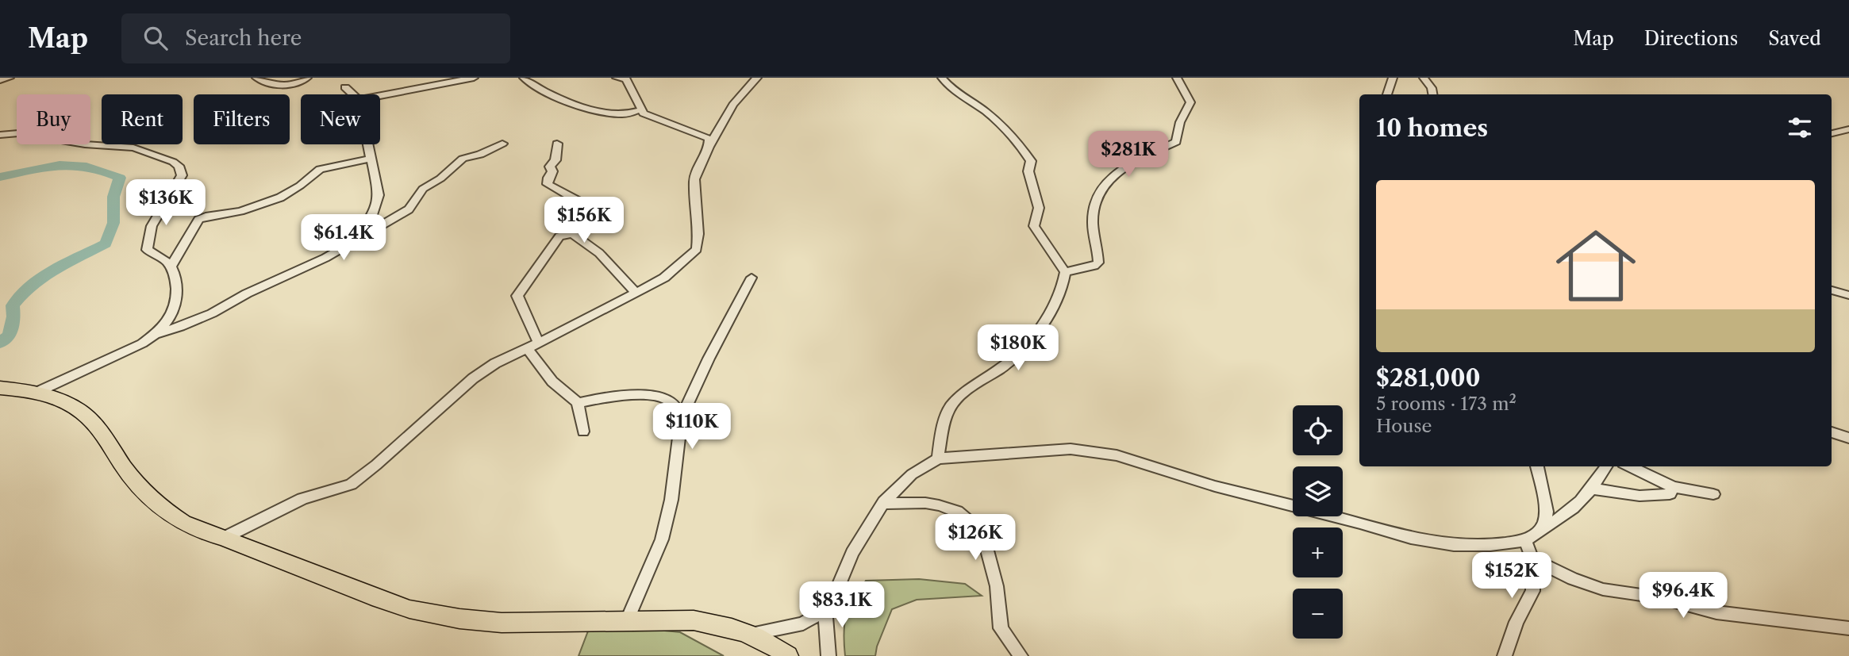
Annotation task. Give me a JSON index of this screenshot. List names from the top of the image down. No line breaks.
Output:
{"page":{"header":"Map","search":"Search here","nav":["Map","Directions","Saved"],"chip":["Buy","Rent","Filters","New"],"heading":"10 homes","price":["$281K","$136K","$156K","$61.4K","$180K","$110K","$126K","$152K","$96.4K","$83.1K"],"list":[{"name":"$281,000","note":"5 rooms · 173 m² · House"}],"map_buttons":["+","−"]}}
